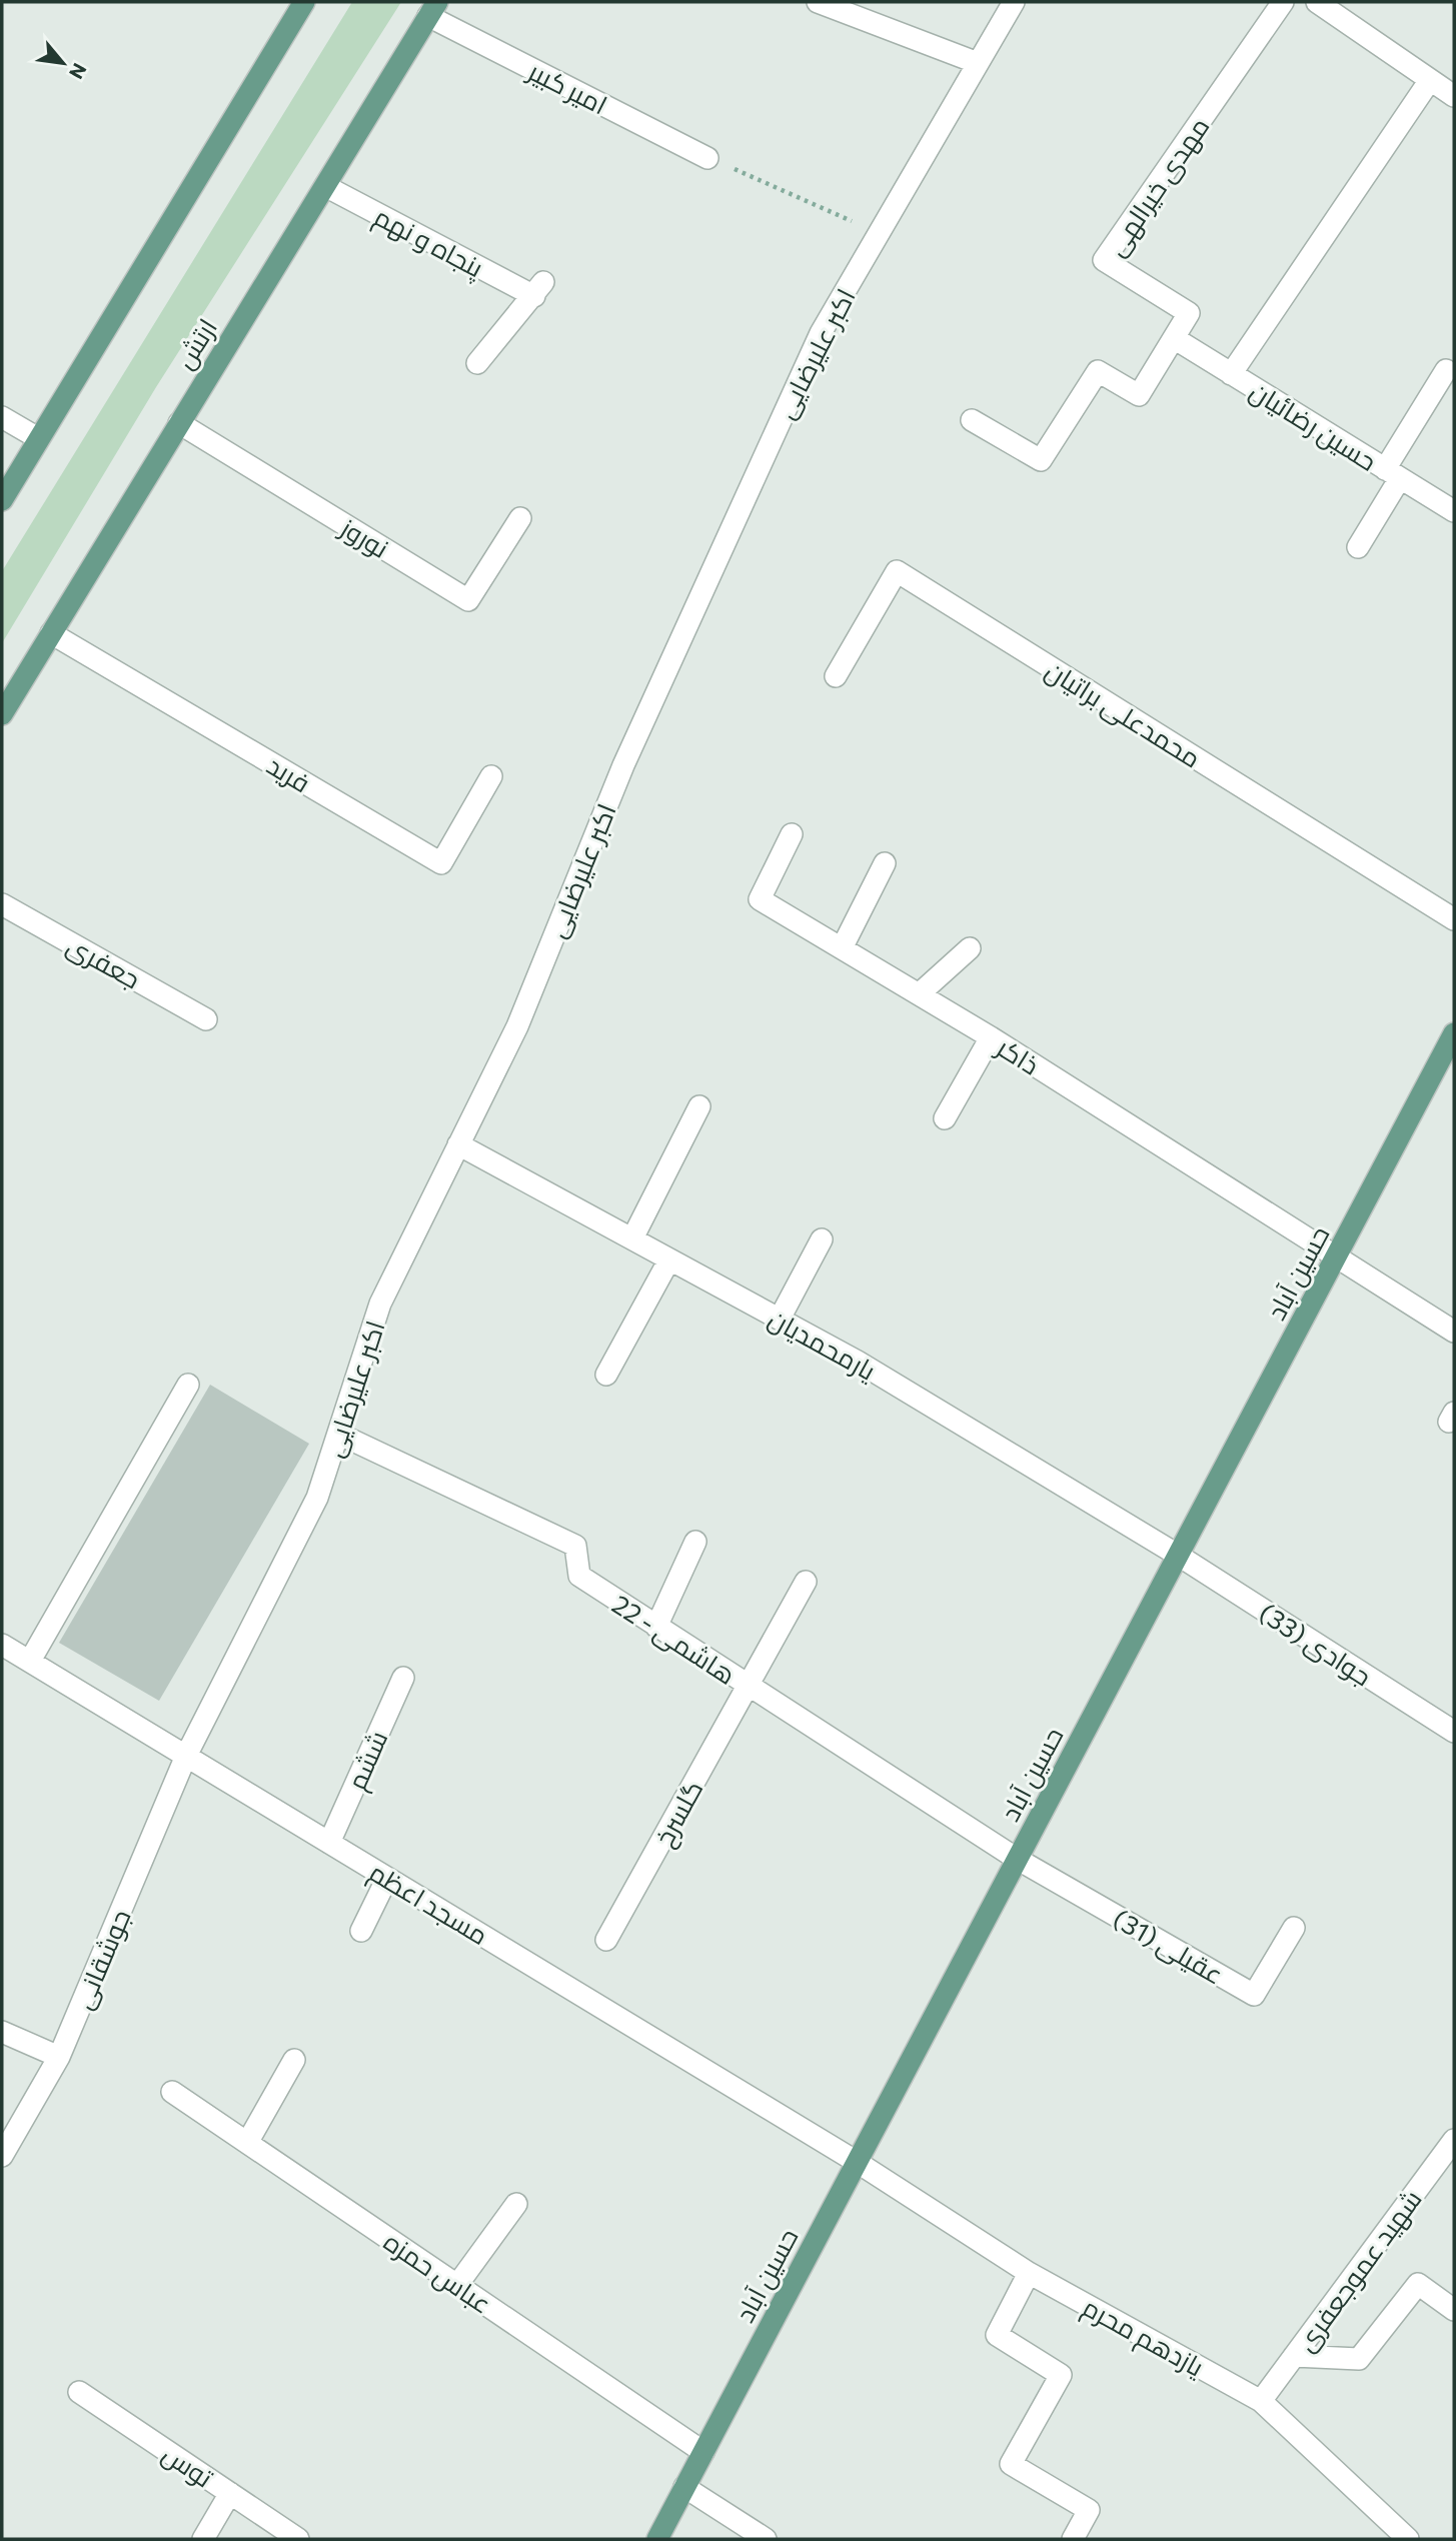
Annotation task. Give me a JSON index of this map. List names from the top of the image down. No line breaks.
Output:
{"streets":{"main road":["ارتش","حسین آباد"],"street":["امیر کبیر","مهدی خیرالهی","پنجاه و نهم","اکبر علیرضایی","حسین رضائیان","نوروز","محمدعلی براتیان","فرید","جعفری","ذاکر","یارمحمدیان","هاشمی - 22","جوادی (33)","ششم","گلسرخ","مسجد اعظم","عقیلی (31)","جوشقانی","شهید عموجعفری","عباس حمزه","یازدهم محرم","توس"]},"crossings":[["امیر کبیر","ارتش"],["مهدی خیرالهی","حسین رضائیان"],["پنجاه و نهم","ارتش"],["ارتش","نوروز"],["ارتش","فرید"],["اکبر علیرضایی","یارمحمدیان"],["اکبر علیرضایی","هاشمی - 22"],["اکبر علیرضایی","مسجد اعظم"],["اکبر علیرضایی","جوشقانی"],["ذاکر","حسین آباد"],["حسین آباد","یارمحمدیان"],["حسین آباد","هاشمی - 22"],["حسین آباد","جوادی (33)"],["حسین آباد","مسجد اعظم"],["حسین آباد","عقیلی (31)"],["حسین آباد","عباس حمزه"],["حسین آباد","یازدهم محرم"],["یارمحمدیان","جوادی (33)"],["هاشمی - 22","گلسرخ"],["هاشمی - 22","عقیلی (31)"],["ششم","مسجد اعظم"],["مسجد اعظم","جوشقانی"],["مسجد اعظم","یازدهم محرم"],["شهید عموجعفری","یازدهم محرم"]],"north":"bottom right"}
